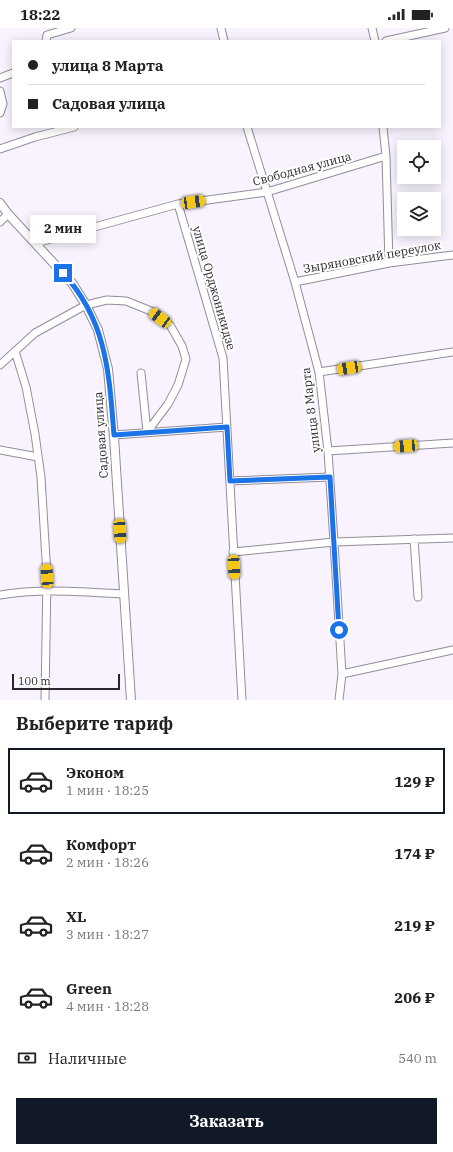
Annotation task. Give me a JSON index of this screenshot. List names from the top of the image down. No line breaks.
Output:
{"streets":{"street":["Свободная улица","Зыряновский переулок","улица Орджоникидзе","улица 8 Марта","Садовая улица"]},"crossings":[["Свободная улица","улица Орджоникидзе"],["Свободная улица","улица 8 Марта"],["Свободная улица","Садовая улица"],["Зыряновский переулок","улица 8 Марта"]],"scale_bar":"100 m","page":{"status":"18:22","banner":["улица 8 Марта","Садовая улица"],"bubble":"2 мин","scale":"100 m","heading":"Выберите тариф","list":[{"name":"Эконом","note":"1 мин · 18:25","value":"129 ₽"},{"name":"Комфорт","note":"2 мин · 18:26","value":"174 ₽"},{"name":"XL","note":"3 мин · 18:27","value":"219 ₽"},{"name":"Green","note":"4 мин · 18:28","value":"206 ₽"}],"pay":["Наличные","540 m"],"buttons":"Заказать"}}
